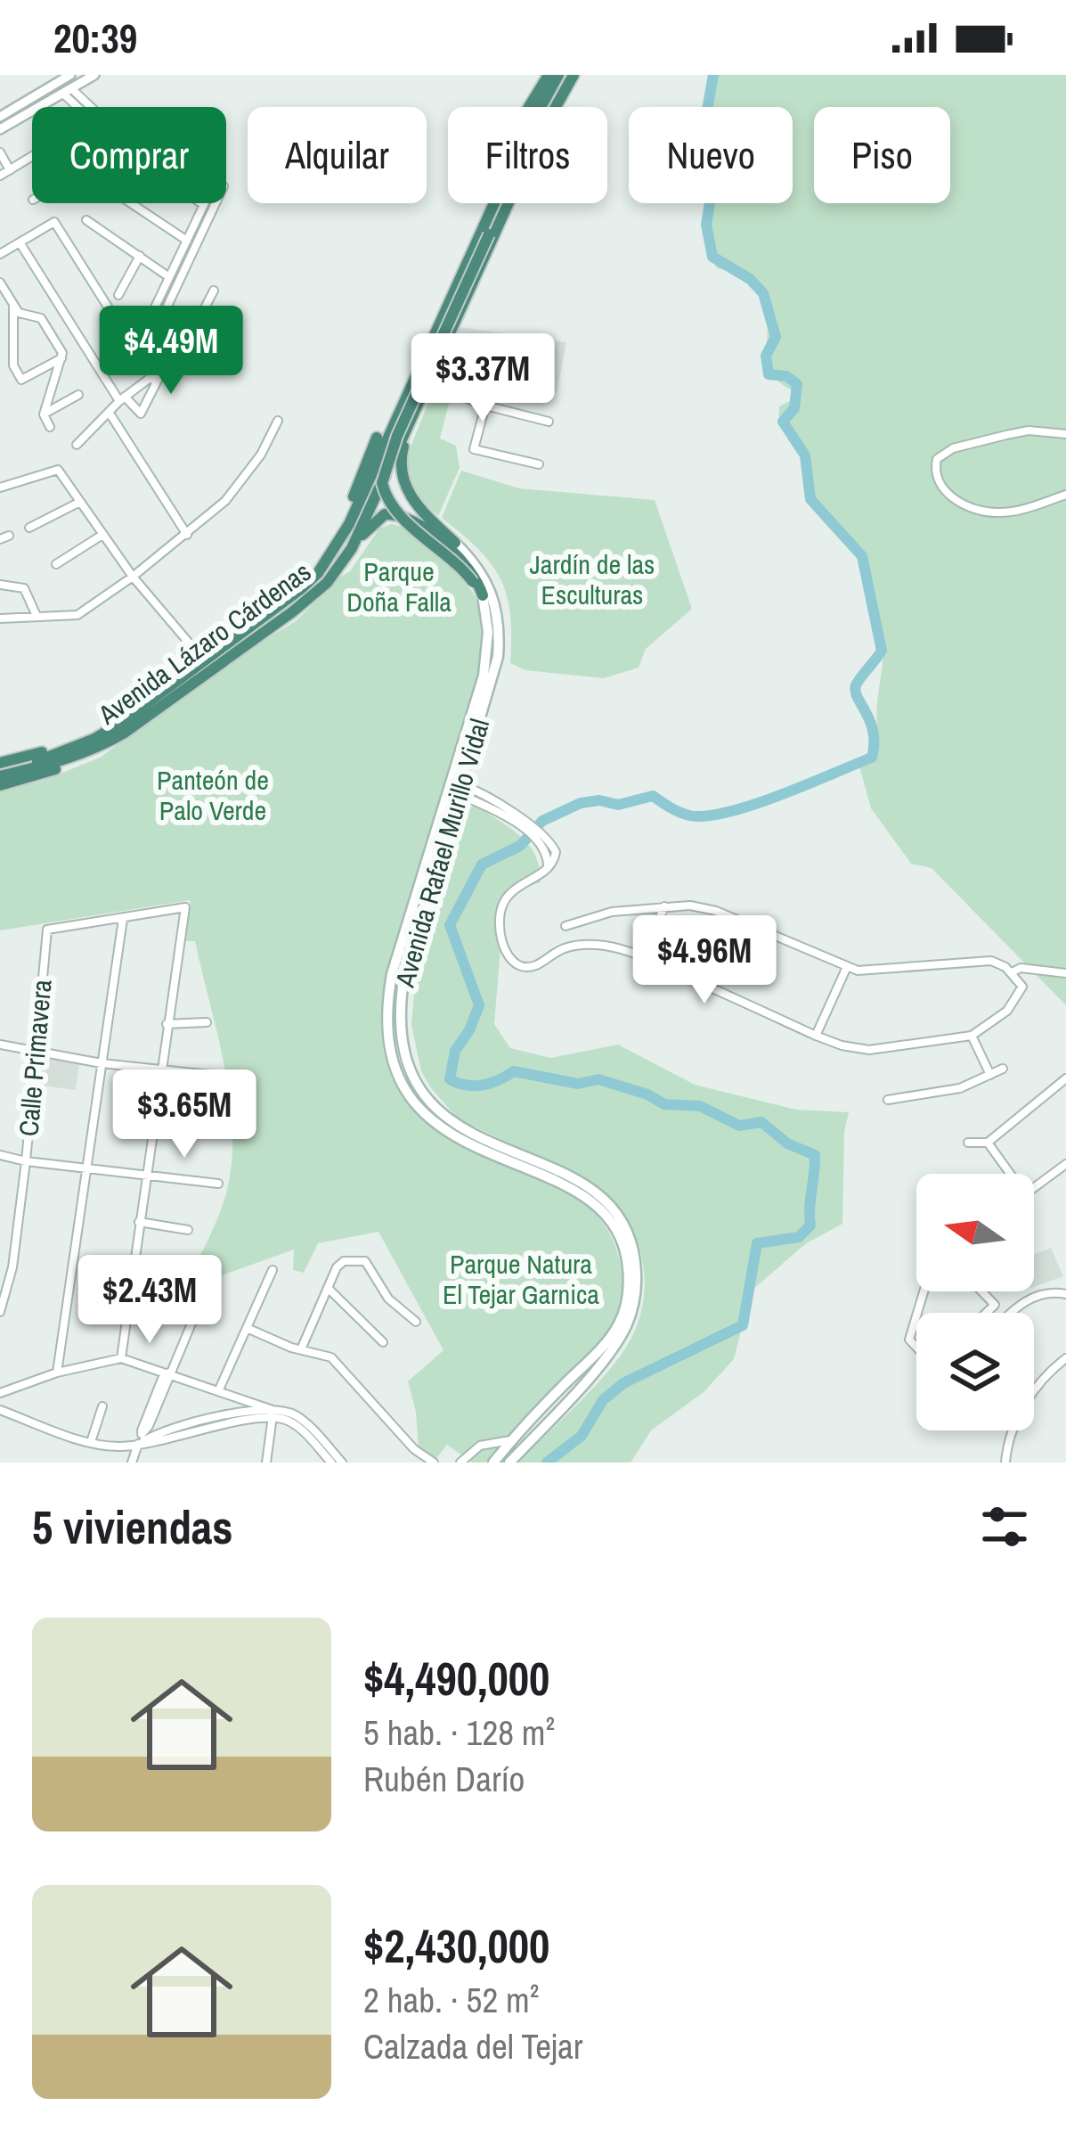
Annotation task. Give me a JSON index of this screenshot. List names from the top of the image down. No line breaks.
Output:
{"streets":{"highway":["Avenida Lázaro Cárdenas"],"main road":["Avenida Rafael Murillo Vidal"],"street":["Calle Primavera"]},"parks":["Jardín de las Esculturas","Parque Doña Falla","Panteón de Palo Verde","Parque Natura El Tejar Garnica"],"north":"left","page":{"status":"20:39","chip":["Comprar","Alquilar","Filtros","Nuevo","Piso"],"price":["$4.49M","$3.37M","$4.96M","$3.65M","$2.43M"],"heading":"5 viviendas","list":[{"name":"$4,490,000","note":"5 hab. · 128 m² · Rubén Darío"},{"name":"$2,430,000","note":"2 hab. · 52 m² · Calzada del Tejar"}]}}
